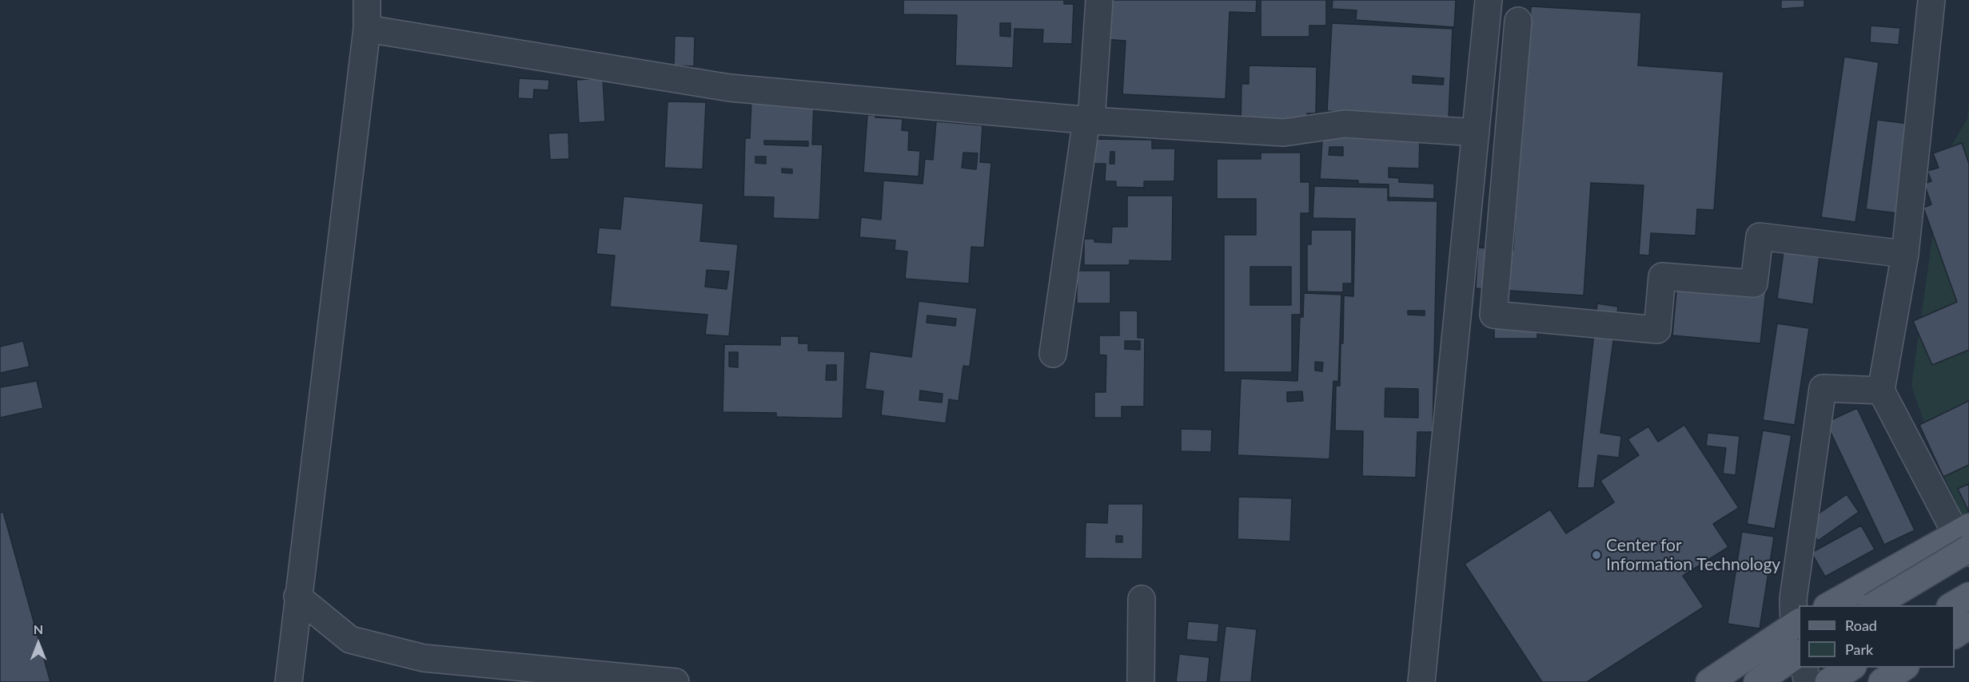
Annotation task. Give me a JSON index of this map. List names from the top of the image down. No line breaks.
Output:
{"places":["Center for Information Technology"],"legend":["Road","Park"],"north":"top"}
